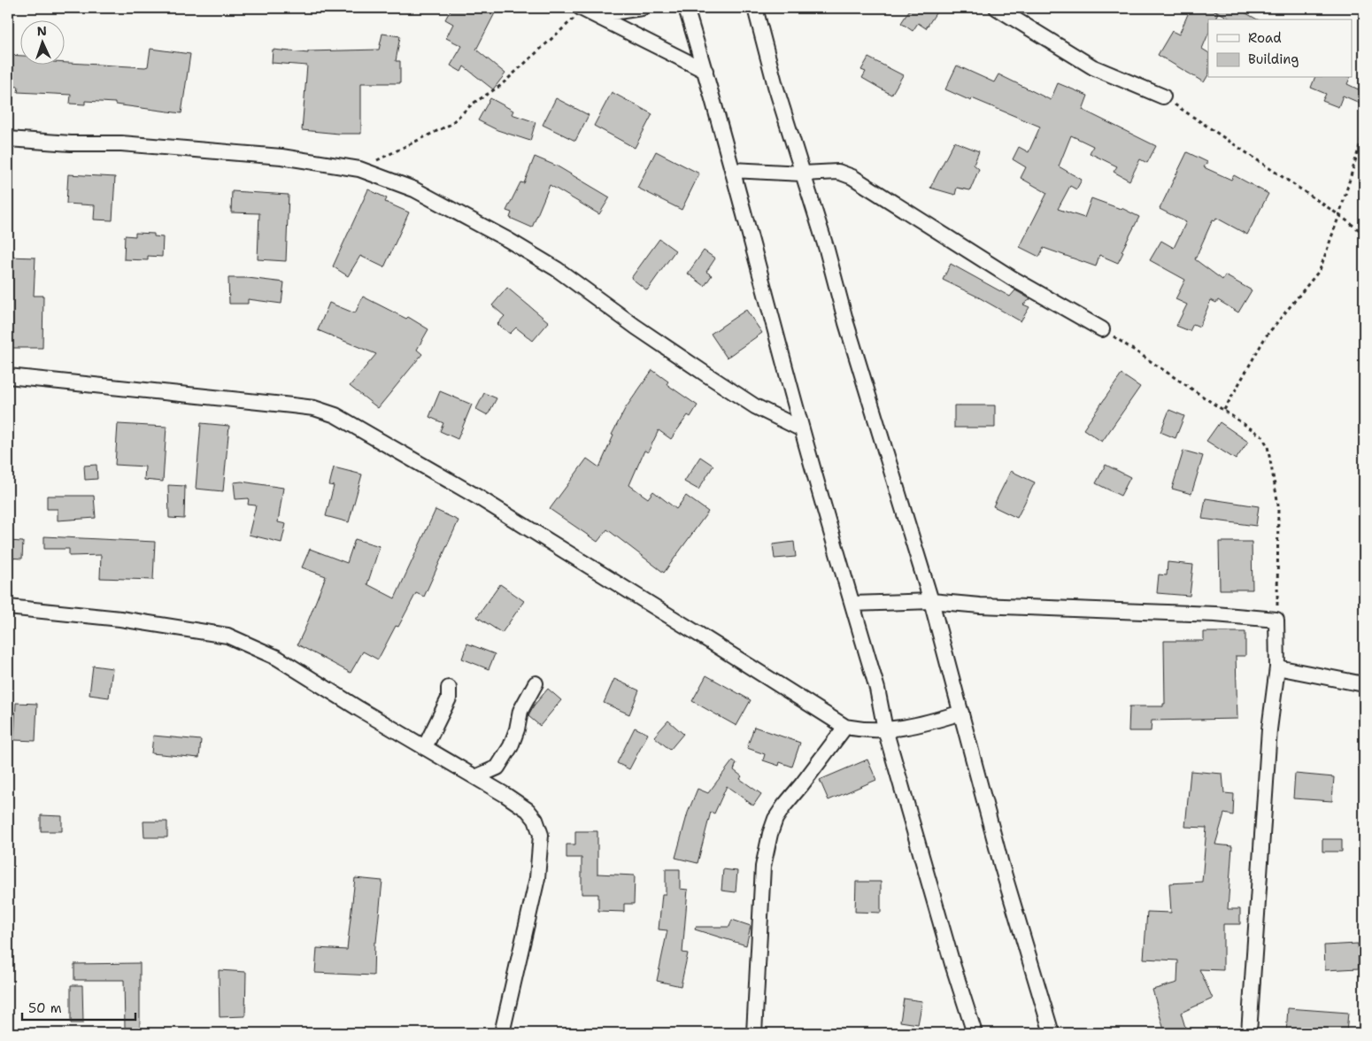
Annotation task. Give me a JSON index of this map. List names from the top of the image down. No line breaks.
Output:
{"legend":["Road","Building"],"scale_bar":"50 m","north":"top"}
